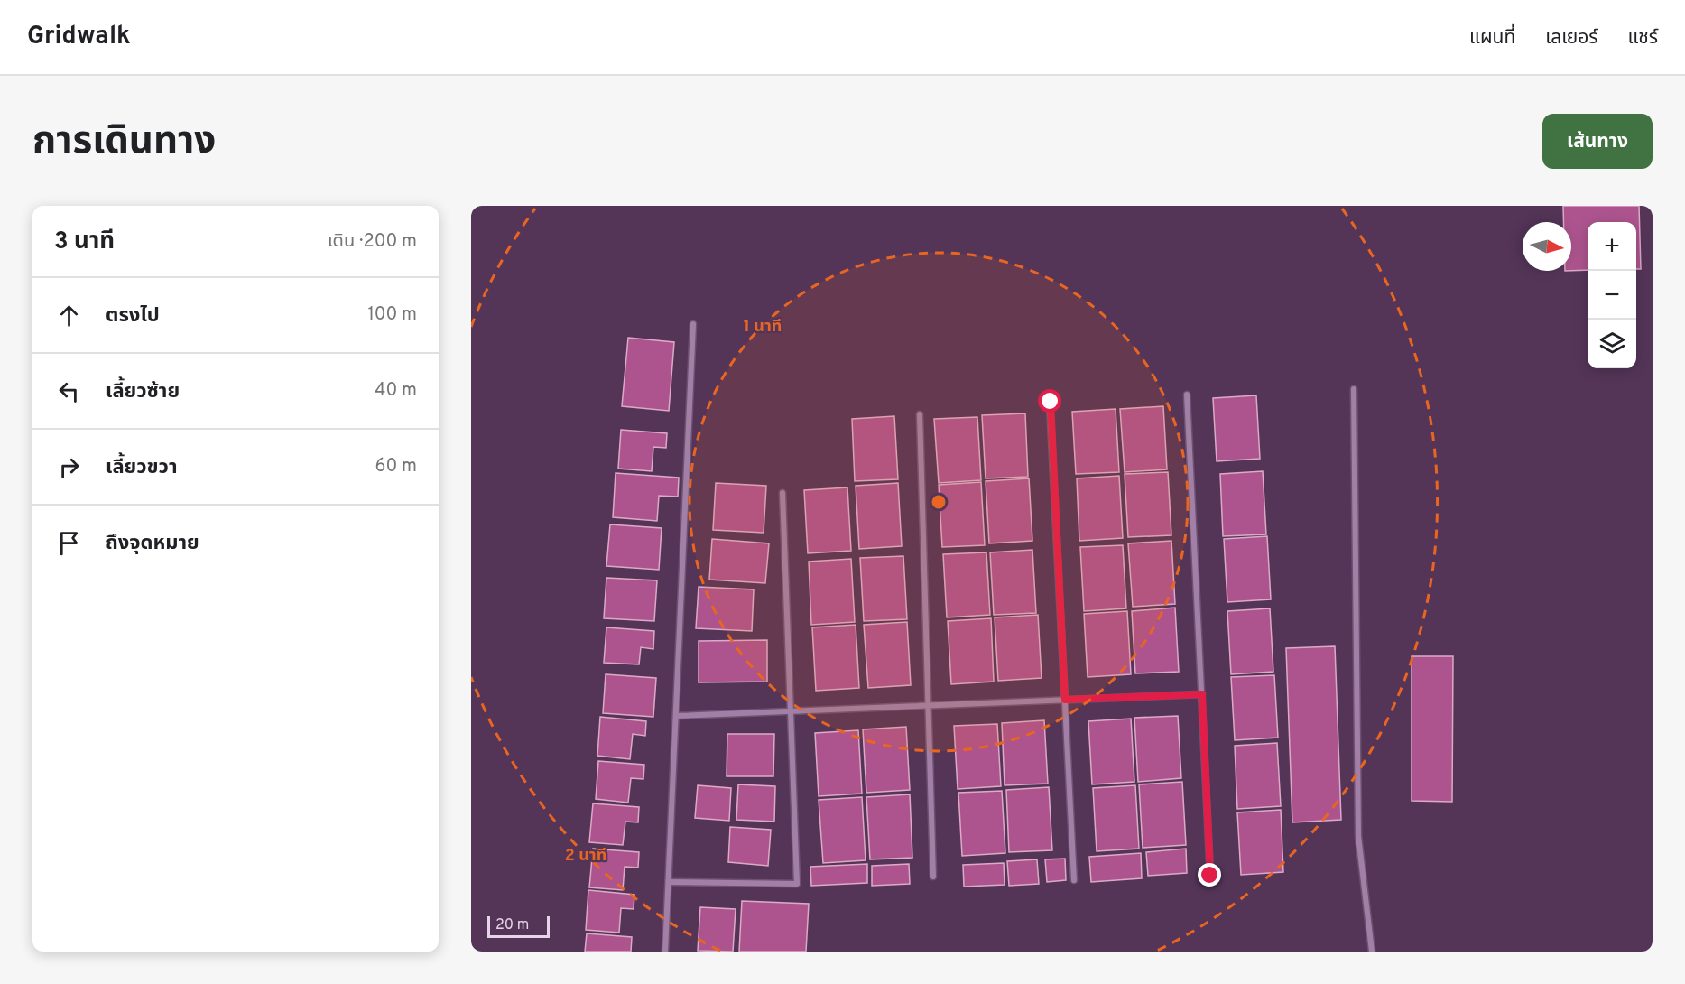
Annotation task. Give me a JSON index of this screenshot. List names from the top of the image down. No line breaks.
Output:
{"scale_bar":"20 m","north":"right","page":{"header":"Gridwalk","nav":["แผนที่","เลเยอร์","แชร์"],"title":"การเดินทาง","buttons":"เส้นทาง","heading":["3 นาที","เดิน · 200 m"],"map_buttons":["+","−"],"list":[["ตรงไป","100 m"],["เลี้ยวซ้าย","40 m"],["เลี้ยวขวา","60 m"],"ถึงจุดหมาย"],"scale":"20 m"},"rings":["1 นาที","2 นาที"]}
